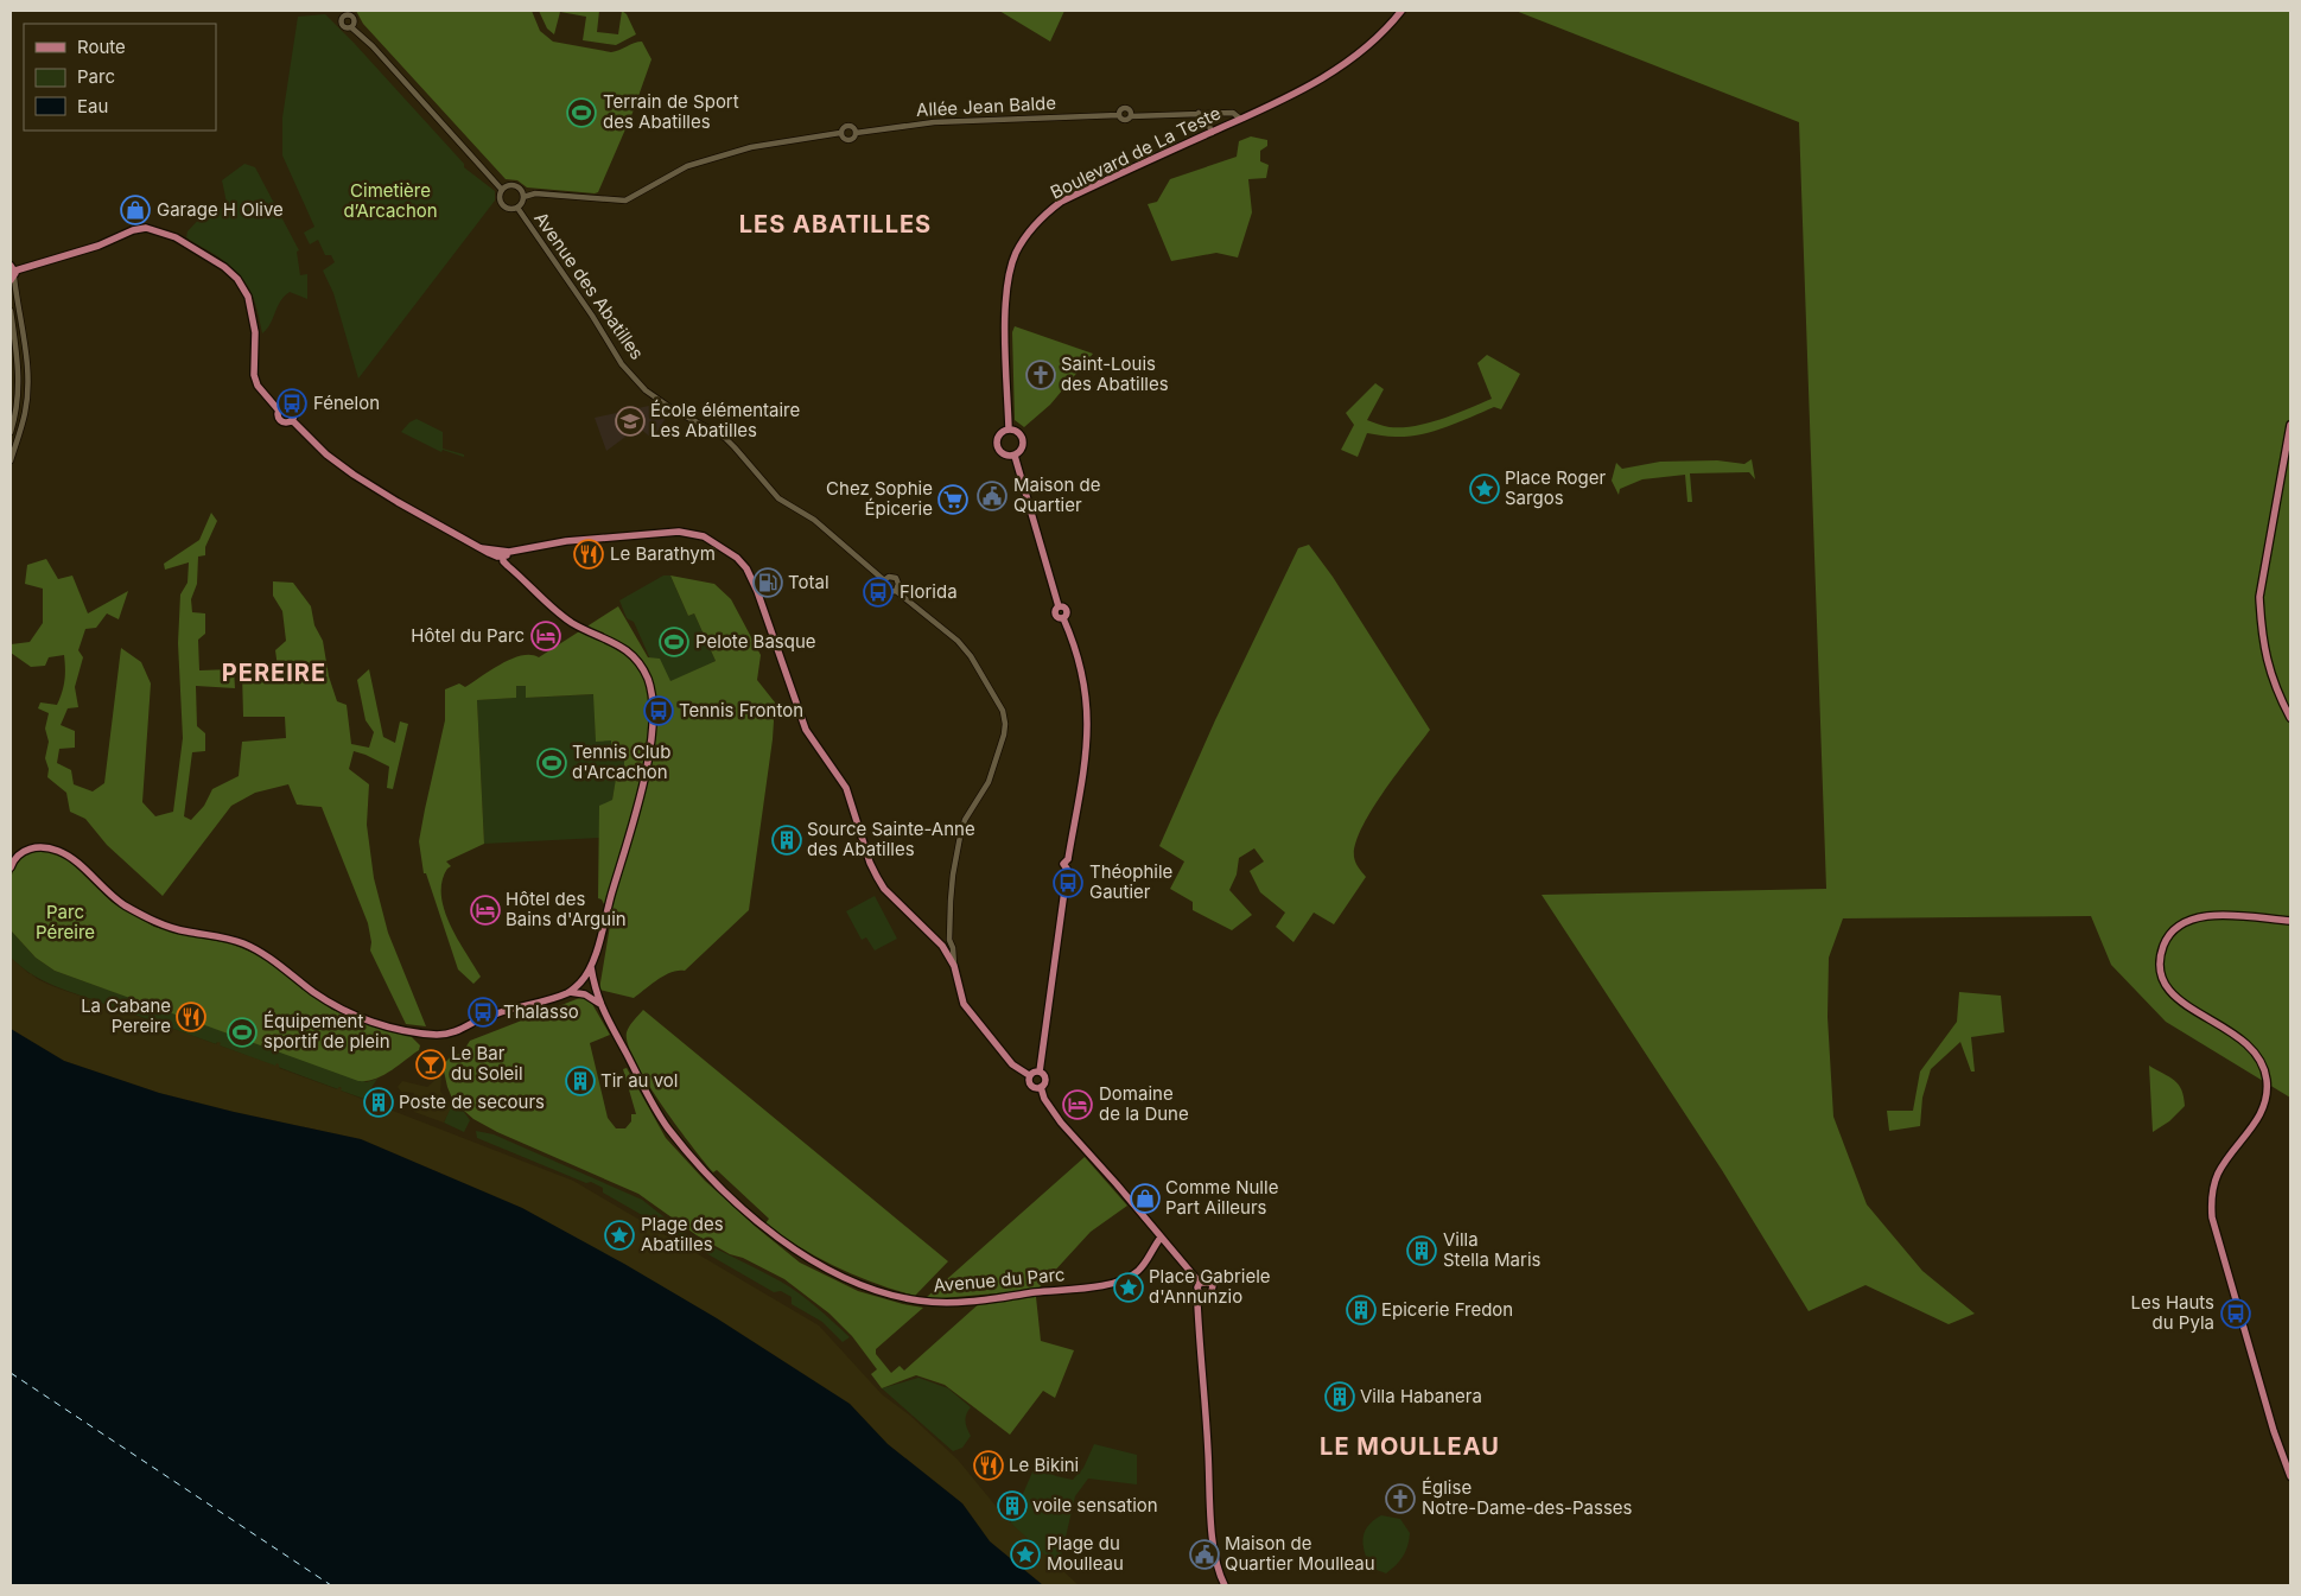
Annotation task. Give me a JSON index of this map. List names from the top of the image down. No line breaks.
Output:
{"streets":{"main road":["Boulevard de La Teste","Avenue du Parc"],"street":["Allée Jean Balde","Avenue des Abatilles"]},"districts":["LES ABATILLES","PEREIRE","LE MOULLEAU"],"parks":["Cimetière d’Arcachon","Parc Péreire"],"places":{"sports":["Terrain de Sport des Abatilles","Pelote Basque","Tennis Club d'Arcachon","Équipement sportif de plein"],"shop":["Garage H Olive","Comme Nulle Part Ailleurs"],"church":["Saint-Louis des Abatilles","Église Notre-Dame-des-Passes"],"bus stop":["Fénelon","Florida","Tennis Fronton","Théophile Gautier","Thalasso","Les Hauts du Pyla"],"school or university":["École élémentaire Les Abatilles"],"place":["Place Roger Sargos","Plage des Abatilles","Place Gabriele d'Annunzio","Plage du Moulleau"],"public building":["Maison de Quartier","Maison de Quartier Moulleau"],"supermarket":["Chez Sophie Épicerie"],"restaurant":["Le Barathym","La Cabane Pereire","Le Bikini"],"fuel station":["Total"],"hotel":["Hôtel du Parc","Hôtel des Bains d'Arguin","Domaine de la Dune"],"building":["Source Sainte-Anne des Abatilles","Tir au vol","Poste de secours","Villa Stella Maris","Epicerie Fredon","Villa Habanera","voile sensation"],"bar":["Le Bar du Soleil"]},"legend":["Route","Parc","Eau"]}
